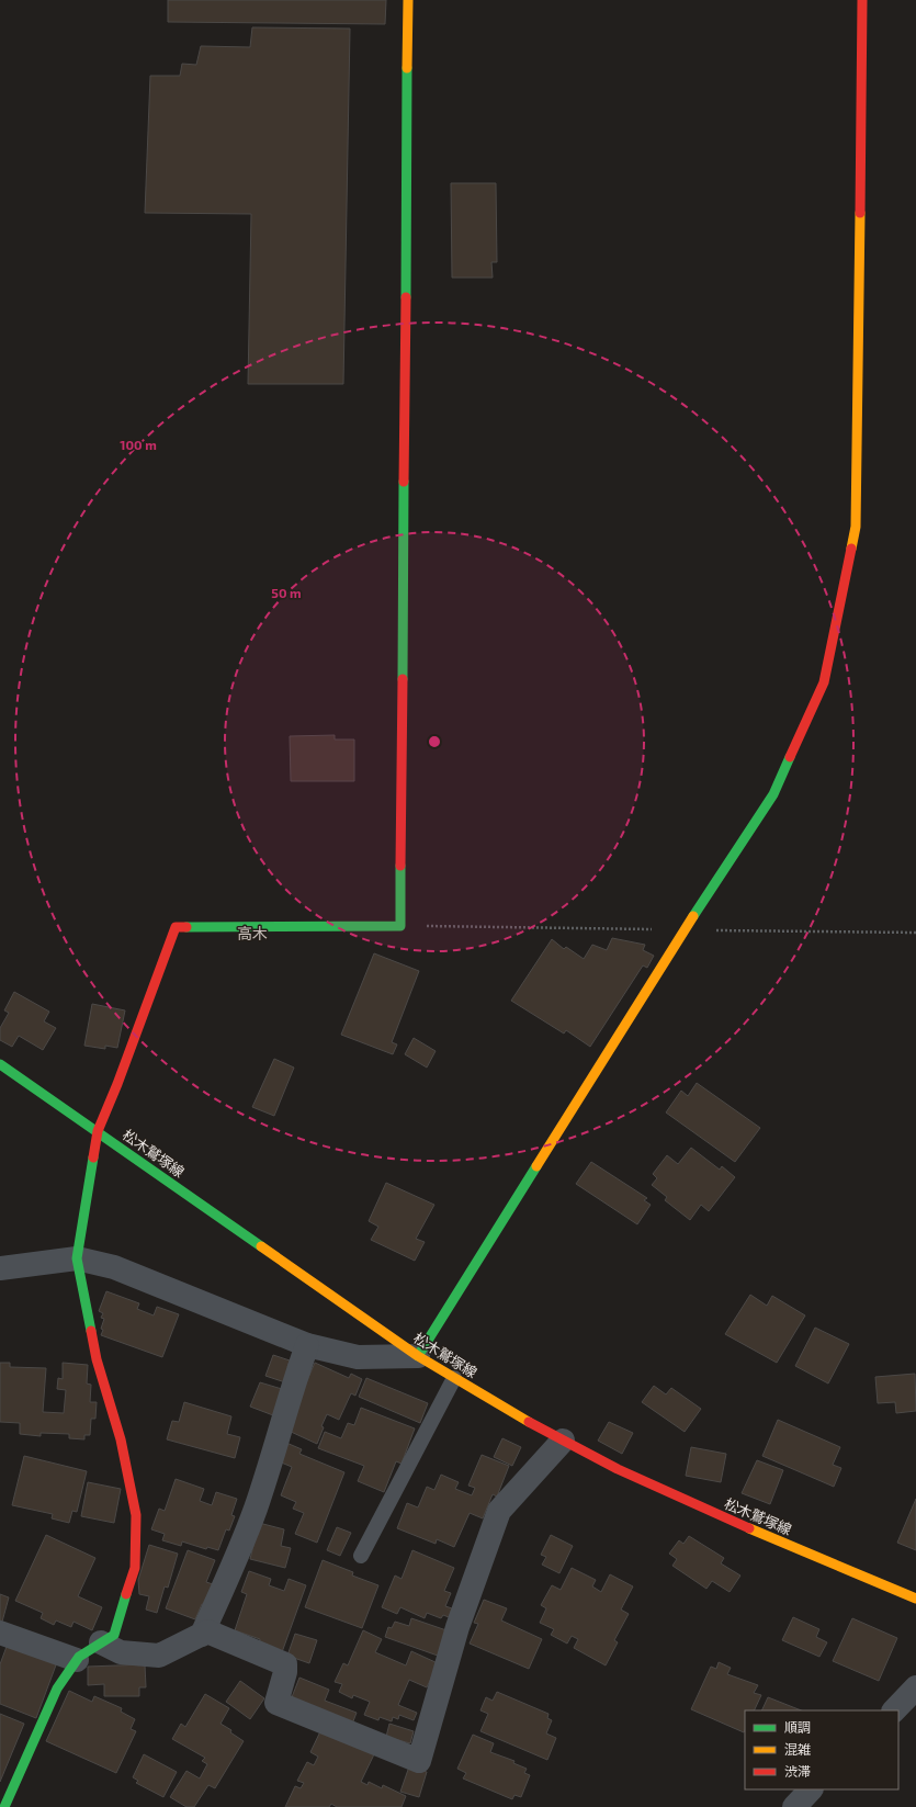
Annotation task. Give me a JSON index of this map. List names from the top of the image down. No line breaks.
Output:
{"streets":{"street":["松木鷲塚線"]},"districts":["高木"],"legend":["順調","混雑","渋滞"],"rings":["100 m","50 m"]}
